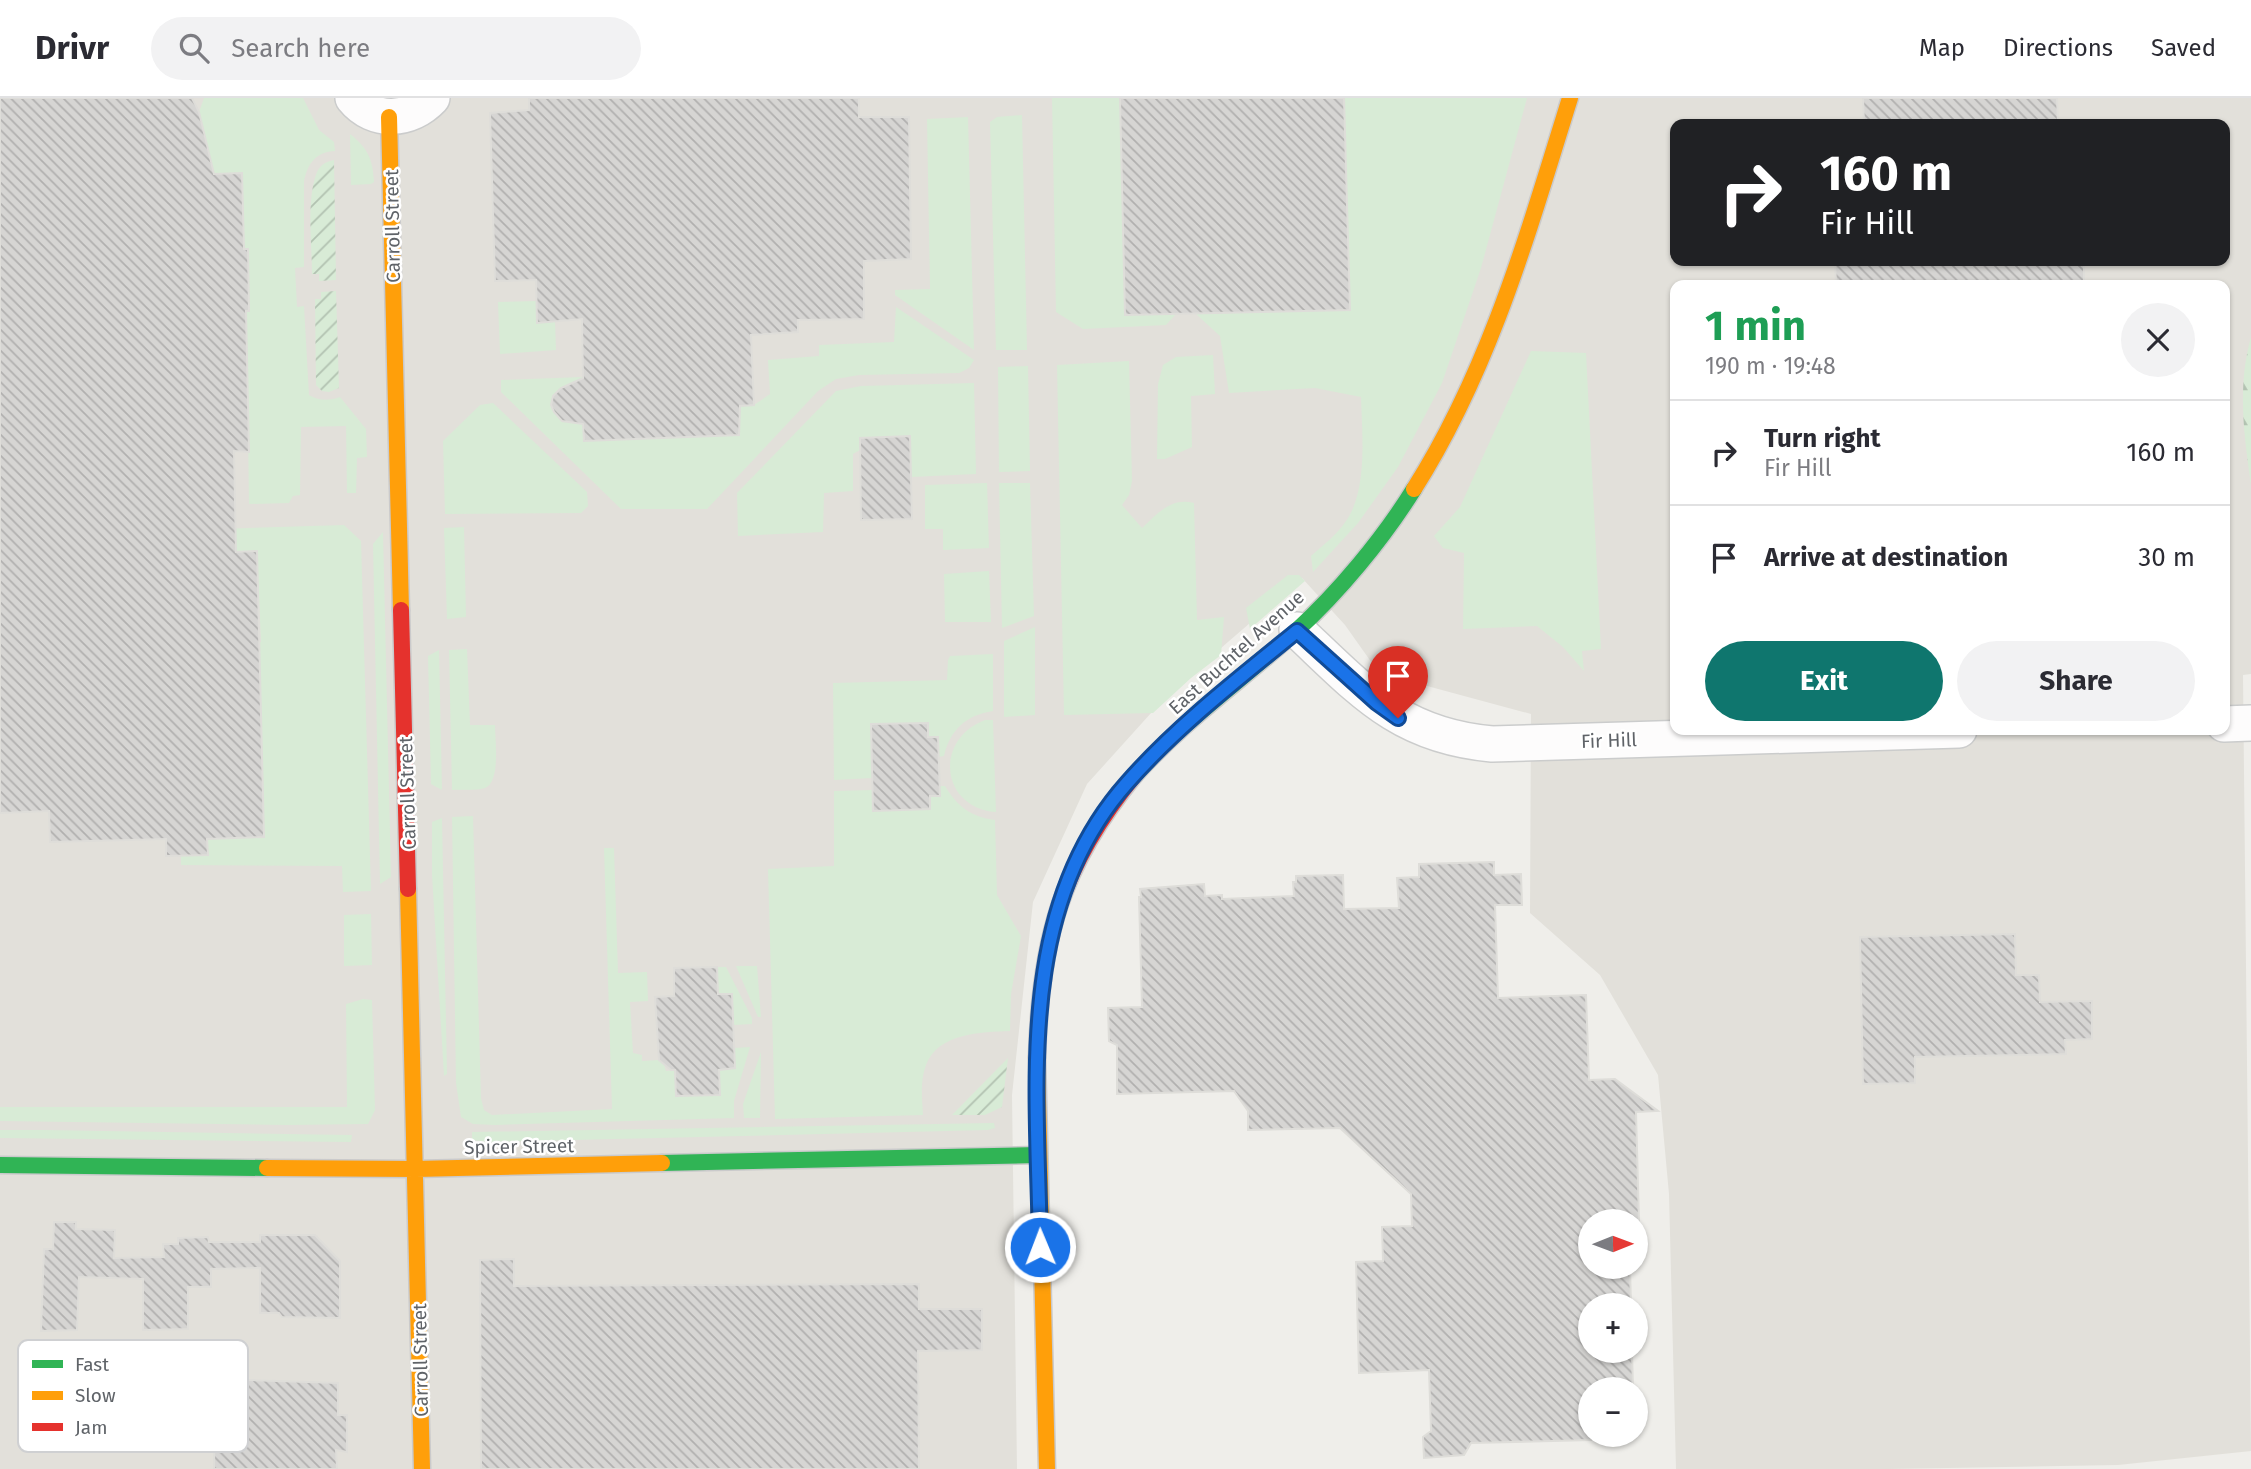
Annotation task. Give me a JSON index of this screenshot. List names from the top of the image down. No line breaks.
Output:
{"streets":{"street":["Carroll Street","East Buchtel Avenue","Fir Hill","Spicer Street"]},"crossings":[["Carroll Street","Spicer Street"],["East Buchtel Avenue","Fir Hill"],["East Buchtel Avenue","Spicer Street"]],"legend":["Fast","Slow","Jam"],"north":"right","page":{"header":"Drivr","search":"Search here","nav":["Map","Directions","Saved"],"turn":["160 m","Fir Hill"],"heading":["1 min","190 m · 19:48"],"list":[{"name":"Turn right","note":"Fir Hill","value":"160 m"},{"name":"Arrive at destination","value":"30 m"}],"buttons":["Exit","Share"],"map_buttons":["+","−"]}}
